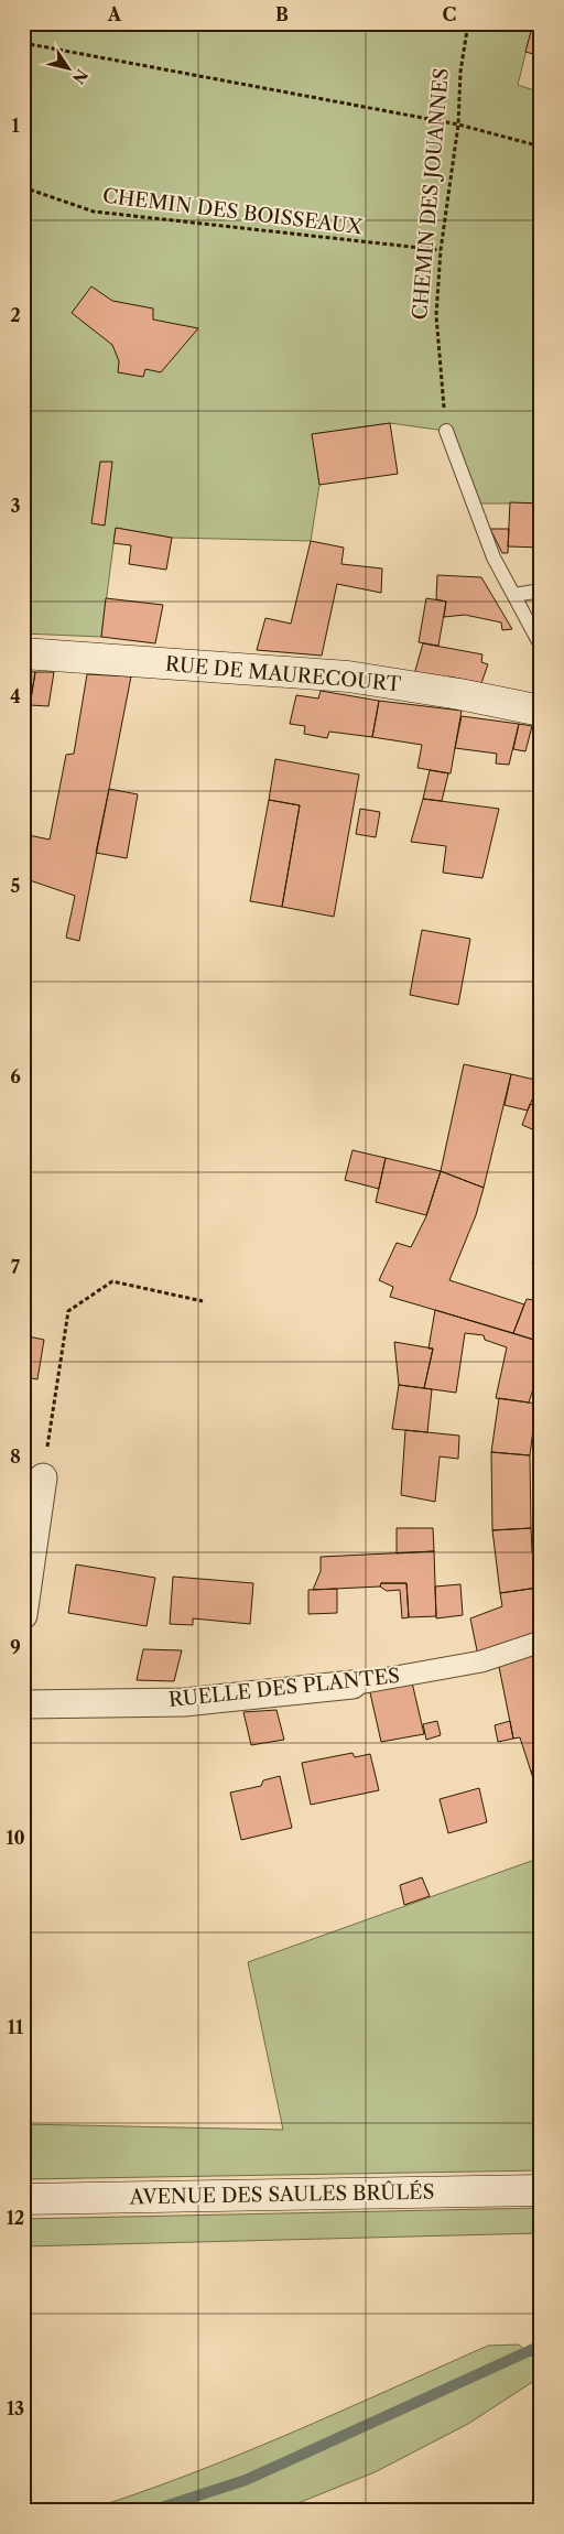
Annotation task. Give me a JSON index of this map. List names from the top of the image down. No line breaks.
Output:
{"streets":{"main road":["RUE DE MAURECOURT","AVENUE DES SAULES BRÛLÉS"],"street":["RUELLE DES PLANTES"],"path":["CHEMIN DES JOUANNES","CHEMIN DES BOISSEAUX"]},"crossings":[["CHEMIN DES JOUANNES","CHEMIN DES BOISSEAUX"]],"north":"bottom right","grid":{"columns":["A","B","C"],"rows":["1","2","3","4","5","6","7","8","9","10","11","12","13"]}}
